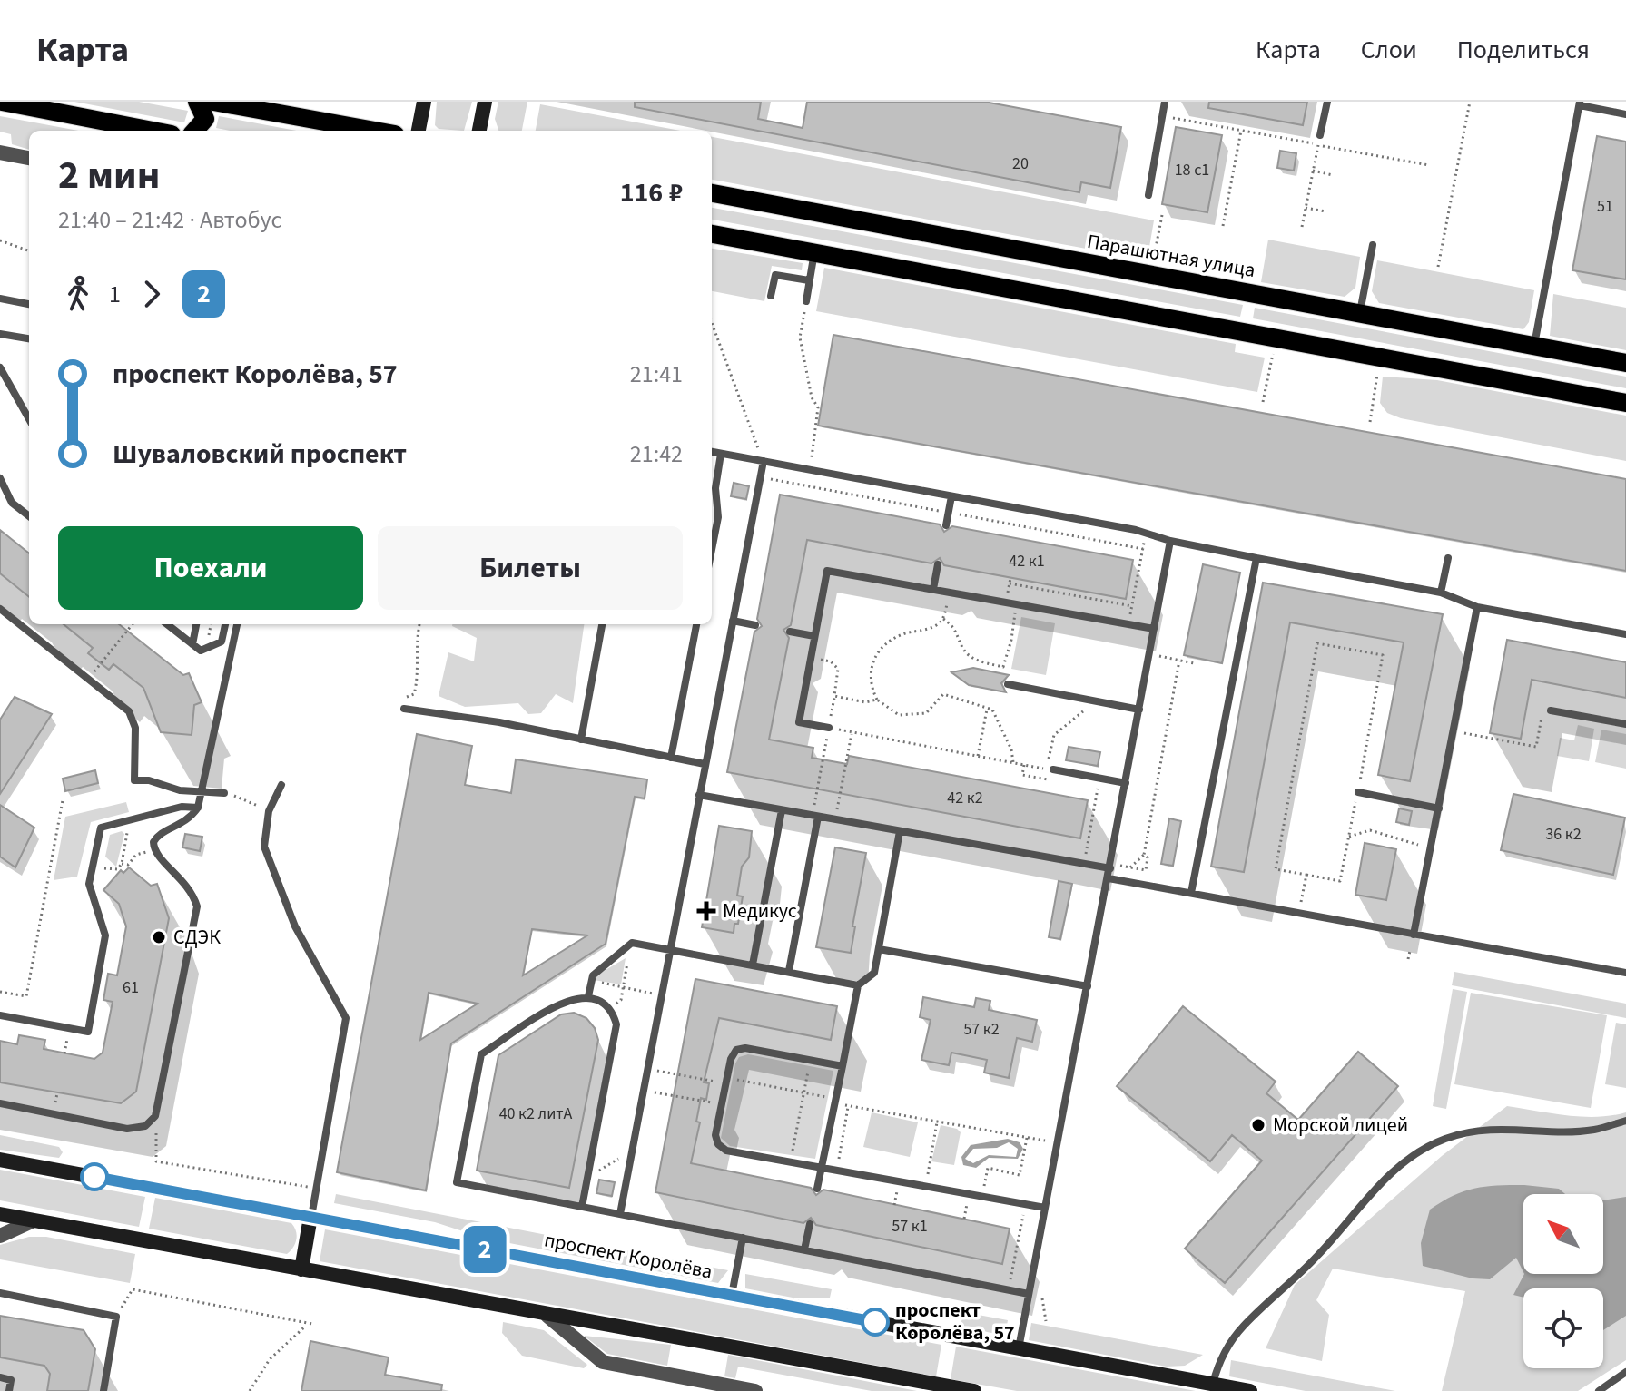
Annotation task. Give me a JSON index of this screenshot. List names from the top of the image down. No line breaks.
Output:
{"streets":{"main road":["Парашютная улица"],"street":["проспект Королёва"]},"places":{"health":["Медикус"],"other":["СДЭК","Морской лицей","проспект Королёва, 57"]},"lines":["bus line 2"],"house_numbers":["20","18 с1","51","42 к1","42 к2","36 к2","61","57 к2","40 к2 литА","57 к1"],"north":"top left","page":{"header":"Карта","nav":["Карта","Слои","Поделиться"],"on_map":"2","heading":["2 мин","21:40 – 21:42 · Автобус","116 ₽"],"legs":["1","2"],"list":[{"name":"проспект Королёва, 57","value":"21:41"},{"name":"Шуваловский проспект","value":"21:42"}],"buttons":["Поехали","Билеты"]}}
